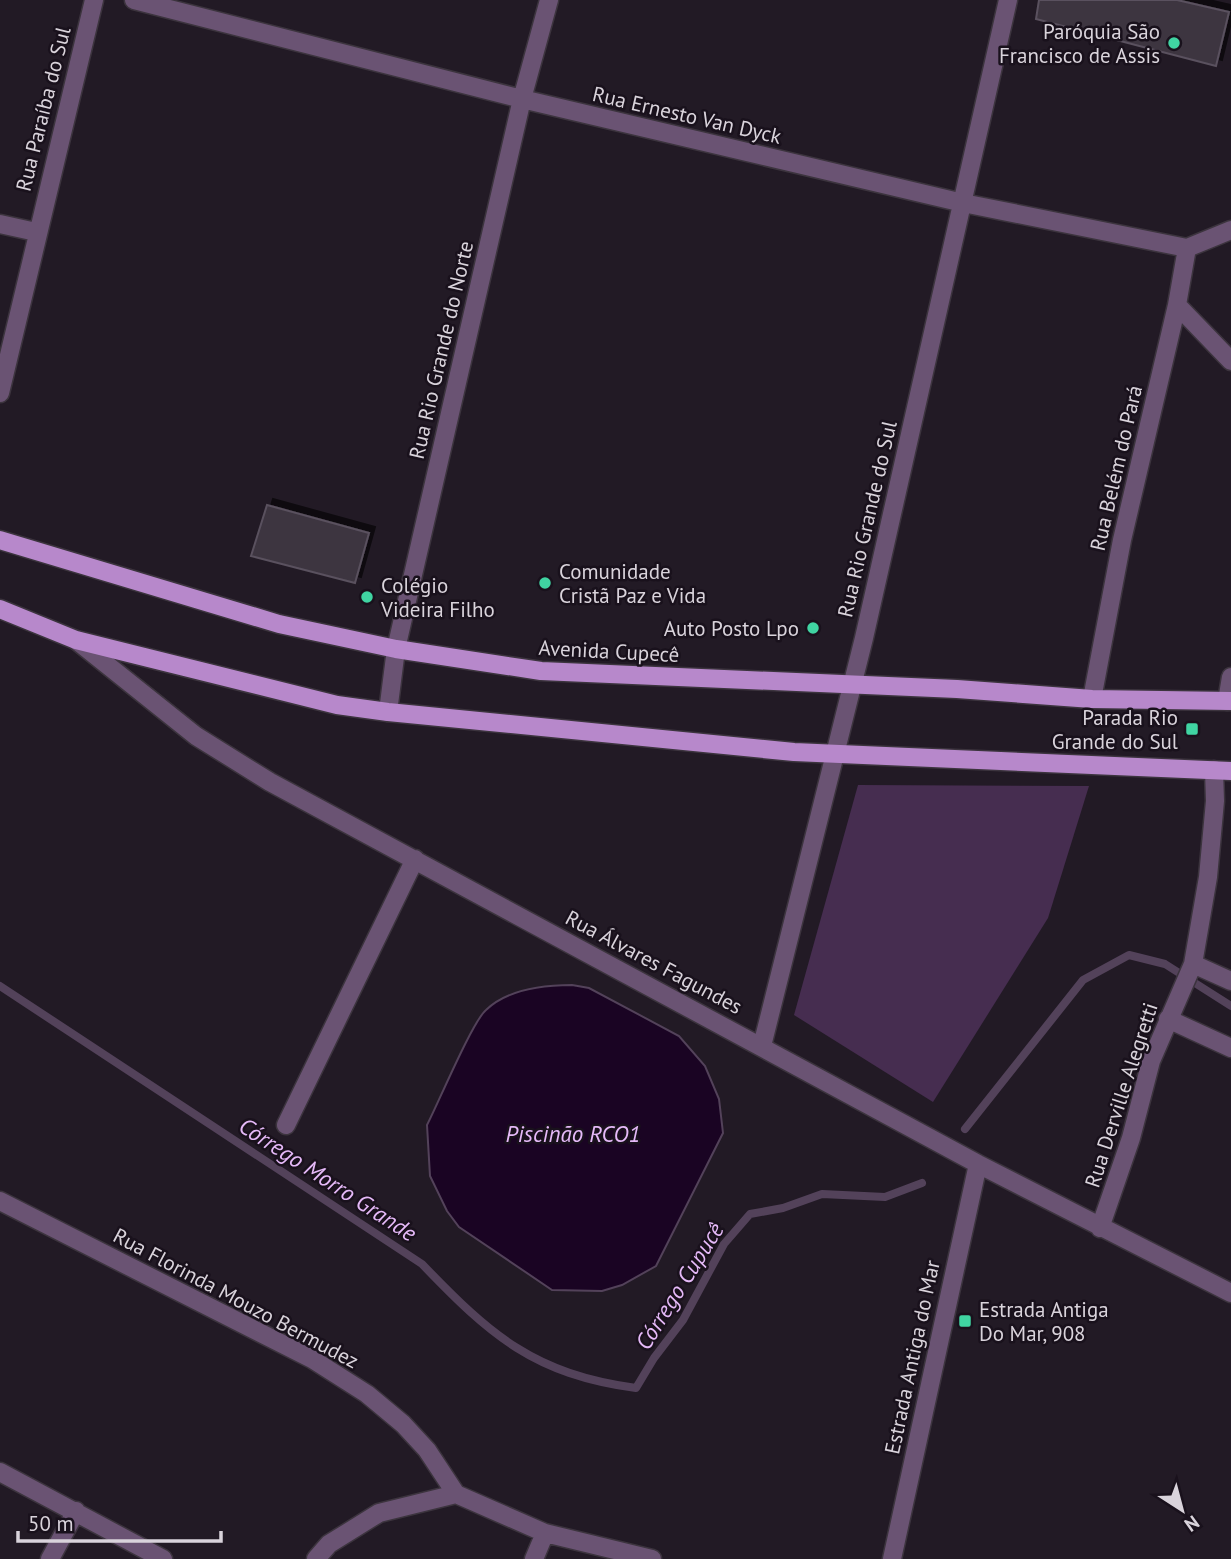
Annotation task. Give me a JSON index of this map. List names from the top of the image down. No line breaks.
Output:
{"streets":{"main road":["Avenida Cupecê"],"street":["Rua Paraíba do Sul","Rua Ernesto Van Dyck","Rua Rio Grande do Norte","Rua Belém do Pará","Rua Rio Grande do Sul","Rua Álvares Fagundes","Rua Derville Alegretti","Rua Florinda Mouzo Bermudez","Estrada Antiga do Mar"]},"crossings":[["Rua Ernesto Van Dyck","Rua Rio Grande do Norte"],["Rua Ernesto Van Dyck","Rua Belém do Pará"],["Rua Ernesto Van Dyck","Rua Rio Grande do Sul"],["Rua Rio Grande do Norte","Avenida Cupecê"],["Rua Belém do Pará","Avenida Cupecê"],["Rua Rio Grande do Sul","Avenida Cupecê"],["Rua Rio Grande do Sul","Rua Álvares Fagundes"],["Rua Álvares Fagundes","Rua Derville Alegretti"],["Rua Álvares Fagundes","Estrada Antiga do Mar"]],"water":["Piscinão RCO1","Córrego Morro Grande","Córrego Cupucê"],"places":{"other":["Paróquia São Francisco de Assis","Comunidade Cristã Paz e Vida","Colégio Videira Filho","Auto Posto Lpo"],"transit":["Parada Rio Grande do Sul","Estrada Antiga Do Mar, 908"]},"scale_bar":"50 m","north":"bottom right"}
